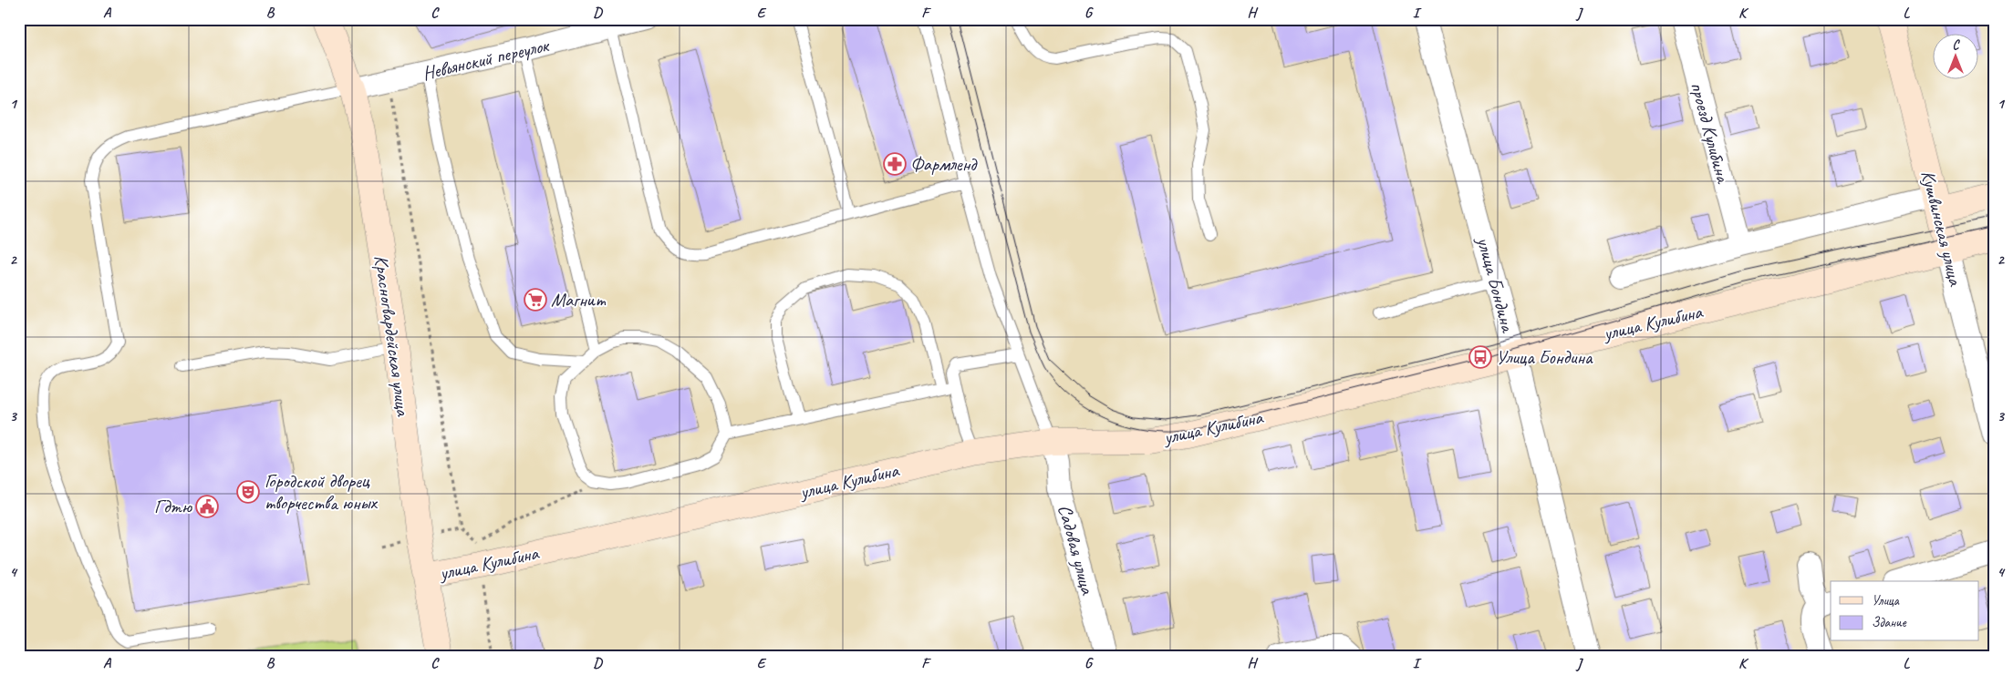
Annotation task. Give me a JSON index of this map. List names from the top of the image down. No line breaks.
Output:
{"streets":{"main road":["Кушвинская улица","улица Кулибина","Красногвардейская улица"],"street":["Невьянский переулок","проезд Кулибина","улица Бондина","Садовая улица"]},"crossings":[["Невьянский переулок","Красногвардейская улица"],["Кушвинская улица","улица Кулибина"],["улица Бондина","улица Кулибина"],["улица Кулибина","Красногвардейская улица"],["улица Кулибина","Садовая улица"]],"places":{"pharmacy":["Фармленд"],"supermarket":["Магнит"],"bus stop":["Улица Бондина"],"theatre":["Городской дворец творчества юных"],"public building":["Гдтю"]},"legend":["Улица","Здание"],"north":"top","grid":{"columns":["A","B","C","D","E","F","G","H","I","J","K","L"],"rows":["1","2","3","4"]}}
